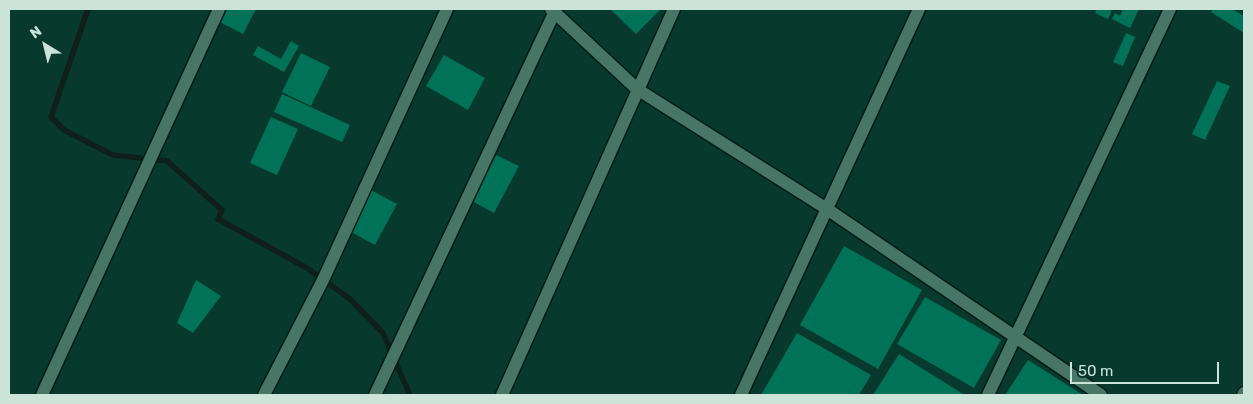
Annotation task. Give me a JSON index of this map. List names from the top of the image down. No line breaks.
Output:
{"scale_bar":"50 m","north":"top left"}
